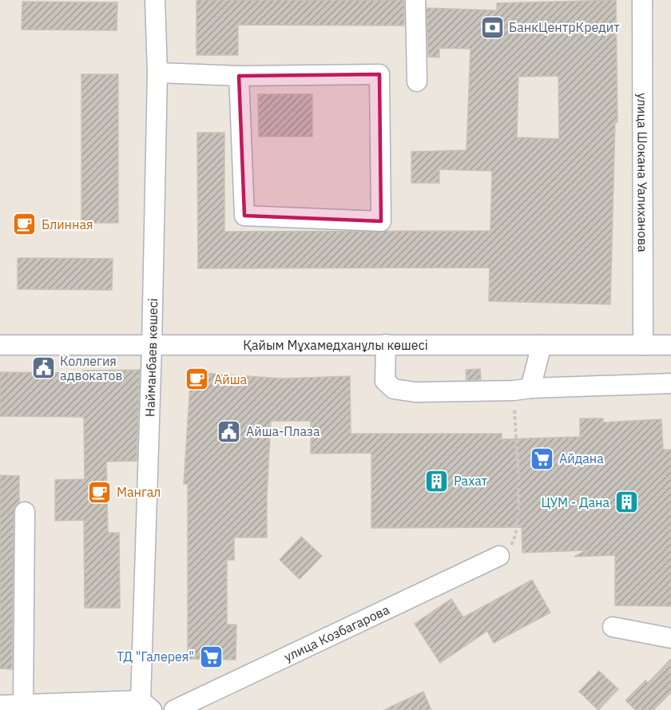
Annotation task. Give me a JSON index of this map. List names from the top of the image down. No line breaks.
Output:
{"streets":{"street":["улица Шокана Уалиханова","Қайым Мұхамедханұлы көшесі","Найманбаев көшесі","улица Козбагарова"]},"crossings":[["улица Шокана Уалиханова","Қайым Мұхамедханұлы көшесі"],["Қайым Мұхамедханұлы көшесі","Найманбаев көшесі"]],"places":{"bank":["БанкЦентрКредит"],"cafe":["Блинная","Айша","Мангал"],"public building":["Коллегия адвокатов","Айша-Плаза"],"supermarket":["Айдана","ТД \"Галерея\""],"building":["Рахат","ЦУМ - Дана"]}}
